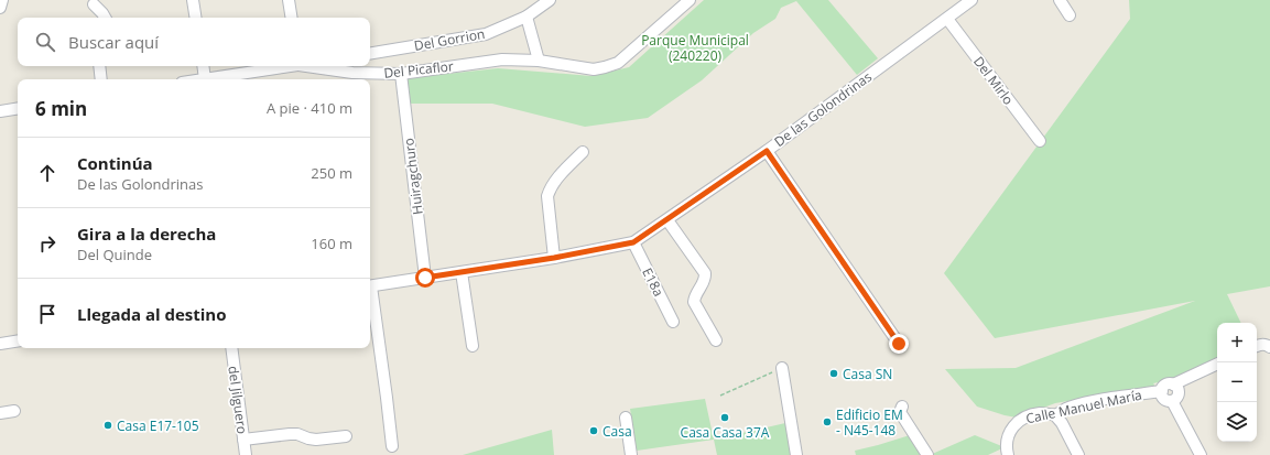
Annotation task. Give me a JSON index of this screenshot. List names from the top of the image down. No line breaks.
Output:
{"streets":{"street":["Del Gorrion","Del Picaflor","Del Mirlo","De las Golondrinas","Huiragchuro","E18a","del Jilguero","Calle Manuel María"]},"crossings":[["Del Picaflor","Huiragchuro"],["Del Mirlo","De las Golondrinas"],["De las Golondrinas","Huiragchuro"],["De las Golondrinas","E18a"]],"parks":["Parque Municipal (240220)"],"places":["Casa SN","Casa Casa 37A","Edificio EM - N45-148","Casa E17-105","Casa"],"page":{"search":"Buscar aquí","heading":["6 min","A pie · 410 m"],"list":[["Continúa","De las Golondrinas","250 m"],["Gira a la derecha","Del Quinde","160 m"],"Llegada al destino"],"map_buttons":["+","−"]}}
